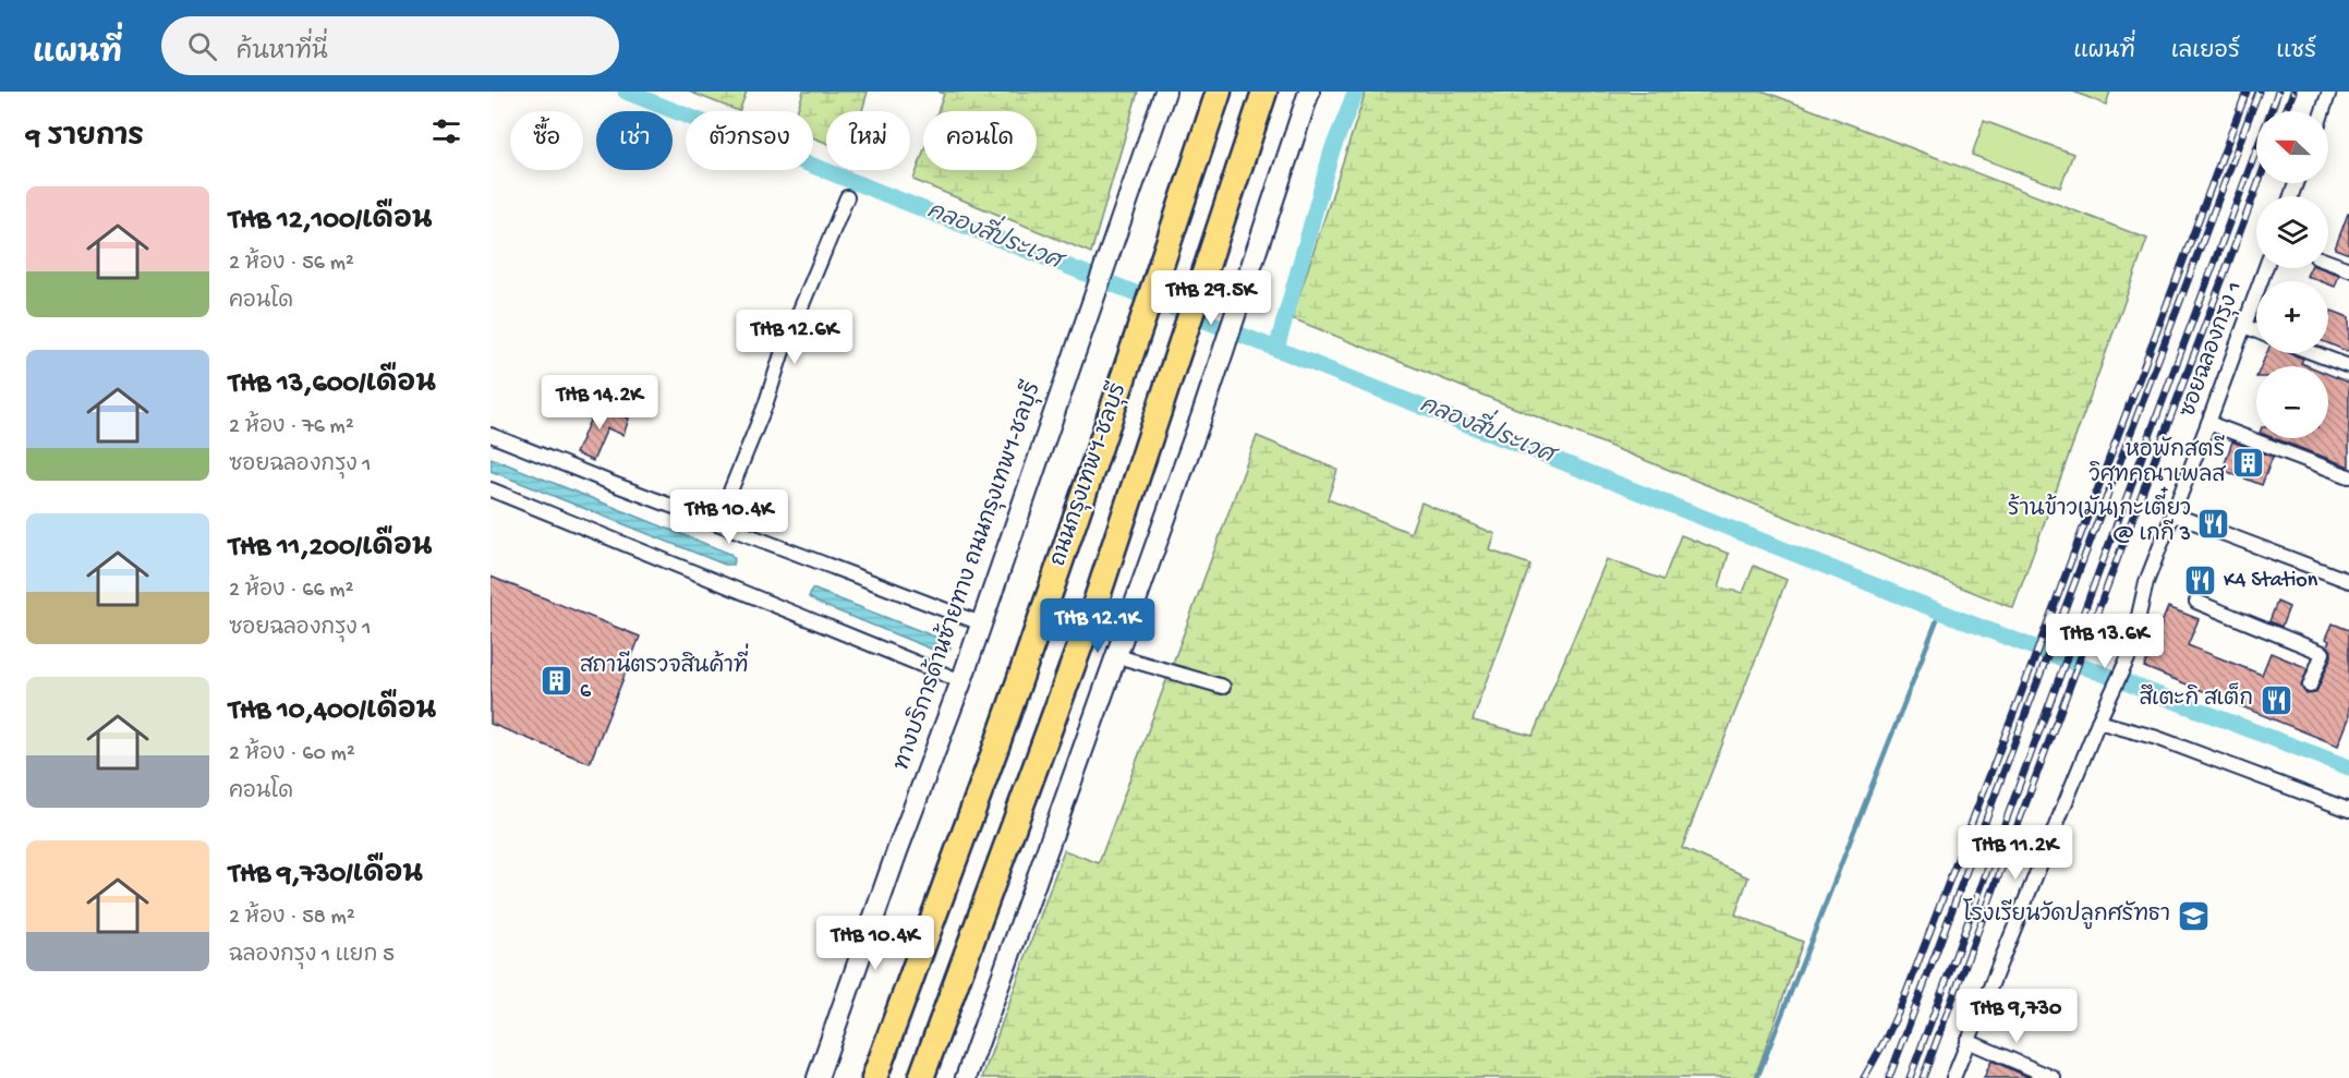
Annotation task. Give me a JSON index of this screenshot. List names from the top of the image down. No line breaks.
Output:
{"streets":{"highway":["ถนนกรุงเทพฯ-ชลบุรี"],"main road":["ทางบริการด้านซ้ายทาง ถนนกรุงเทพฯ-ชลบุรี"],"street":["ซอยฉลองกรุง 1"]},"water":["คลองสี่ประเวศ"],"places":{"building":["หอพักสตรี วิศุทคณาเพลส","สถานีตรวจสินค้าที่ 6"],"restaurant":["ร้านข้าว(มัน)กะเตี๋ยว @ เกกี 3","K4 Station","สึเตะกิ สเต็ก"],"school or university":["โรงเรียนวัดปลูกศรัทธา"]},"north":"left","page":{"header":"แผนที่","search":"ค้นหาที่นี่","nav":["แผนที่","เลเยอร์","แชร์"],"heading":"9 รายการ","map_buttons":["+","−"],"chip":["ซื้อ","เช่า","ตัวกรอง","ใหม่","คอนโด"],"list":[{"name":"THB 12,100/เดือน","note":"2 ห้อง · 56 m² · คอนโด"},{"name":"THB 13,600/เดือน","note":"2 ห้อง · 76 m² · ซอยฉลองกรุง 1"},{"name":"THB 11,200/เดือน","note":"2 ห้อง · 66 m² · ซอยฉลองกรุง 1"},{"name":"THB 10,400/เดือน","note":"2 ห้อง · 60 m² · คอนโด"},{"name":"THB 9,730/เดือน","note":"2 ห้อง · 58 m² · ฉลองกรุง 1 แยก 5"}],"price":["THB 29.5K","THB 12.6K","THB 14.2K","THB 10.4K","THB 12.1K","THB 13.6K","THB 11.2K","THB 10.4K","THB 9,730"]}}
